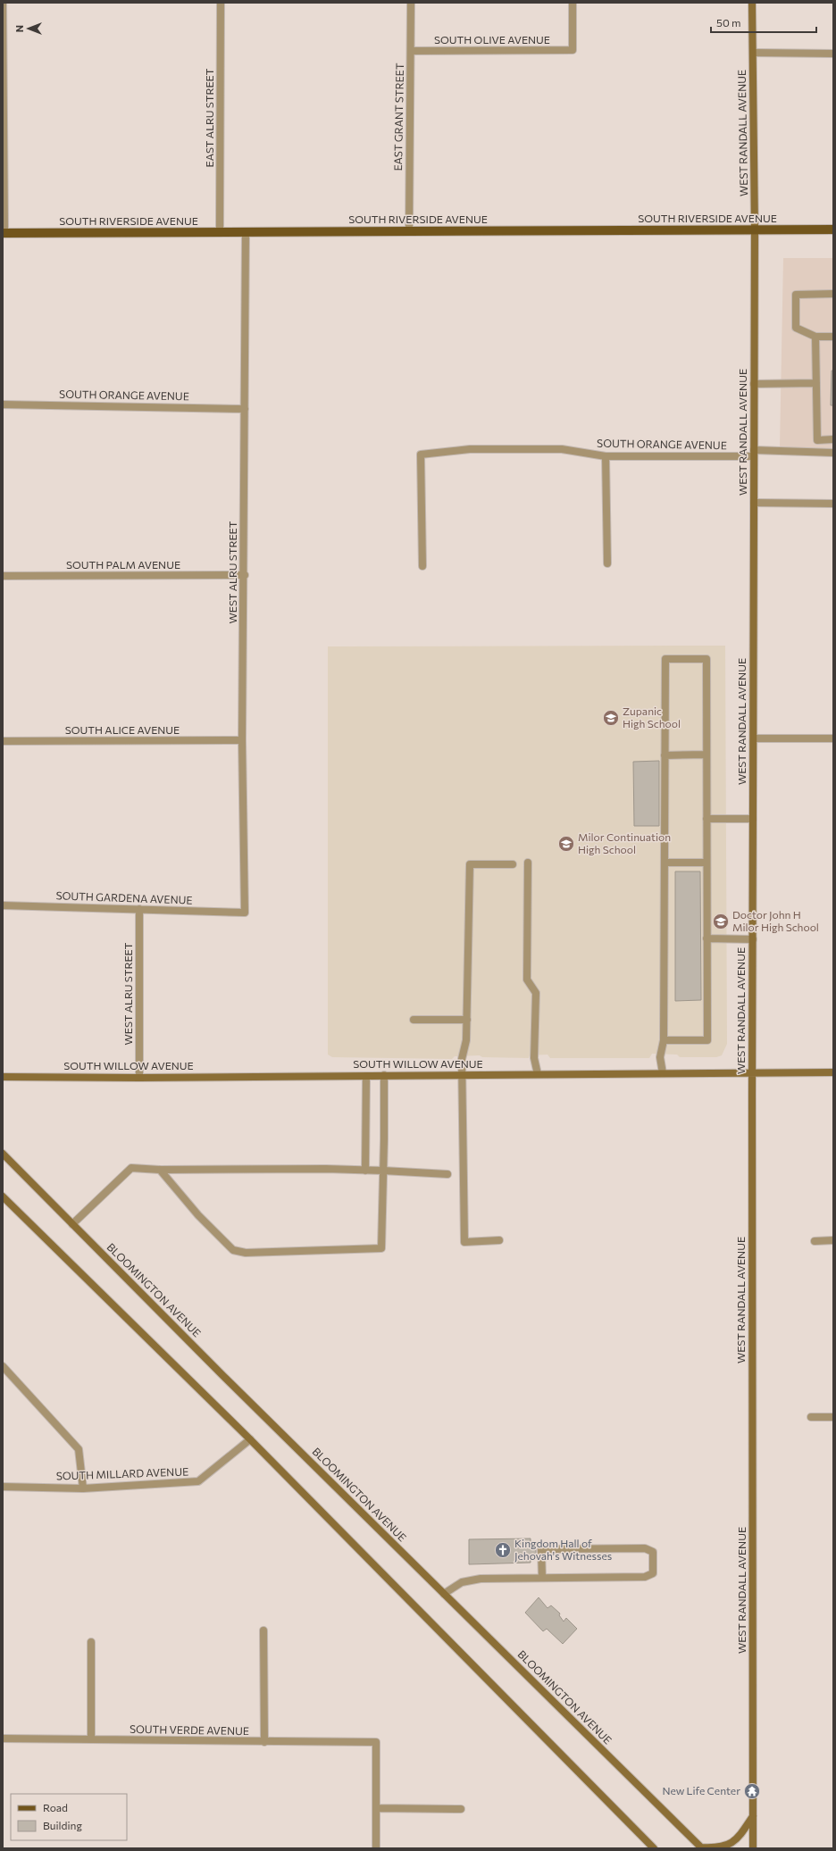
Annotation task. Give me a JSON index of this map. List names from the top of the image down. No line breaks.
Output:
{"streets":{"main road":["SOUTH RIVERSIDE AVENUE"],"street":["SOUTH OLIVE AVENUE","EAST GRANT STREET","EAST ALRU STREET","WEST RANDALL AVENUE","SOUTH ORANGE AVENUE","SOUTH PALM AVENUE","WEST ALRU STREET","SOUTH ALICE AVENUE","SOUTH GARDENA AVENUE","SOUTH WILLOW AVENUE","BLOOMINGTON AVENUE","SOUTH MILLARD AVENUE","SOUTH VERDE AVENUE"]},"crossings":[["SOUTH OLIVE AVENUE","EAST GRANT STREET"],["EAST GRANT STREET","SOUTH RIVERSIDE AVENUE"],["EAST ALRU STREET","SOUTH RIVERSIDE AVENUE"],["WEST RANDALL AVENUE","SOUTH RIVERSIDE AVENUE"],["WEST RANDALL AVENUE","SOUTH ORANGE AVENUE"],["WEST RANDALL AVENUE","SOUTH WILLOW AVENUE"],["SOUTH RIVERSIDE AVENUE","WEST ALRU STREET"],["SOUTH ORANGE AVENUE","WEST ALRU STREET"],["SOUTH PALM AVENUE","WEST ALRU STREET"],["WEST ALRU STREET","SOUTH ALICE AVENUE"],["WEST ALRU STREET","SOUTH GARDENA AVENUE"],["WEST ALRU STREET","SOUTH WILLOW AVENUE"]],"places":{"school or university":["Zupanic High School","Milor Continuation High School","Doctor John H Milor High School"],"church":["Kingdom Hall of Jehovah's Witnesses"],"temple":["New Life Center"]},"legend":["Road","Building"],"scale_bar":"50 m","north":"left"}
